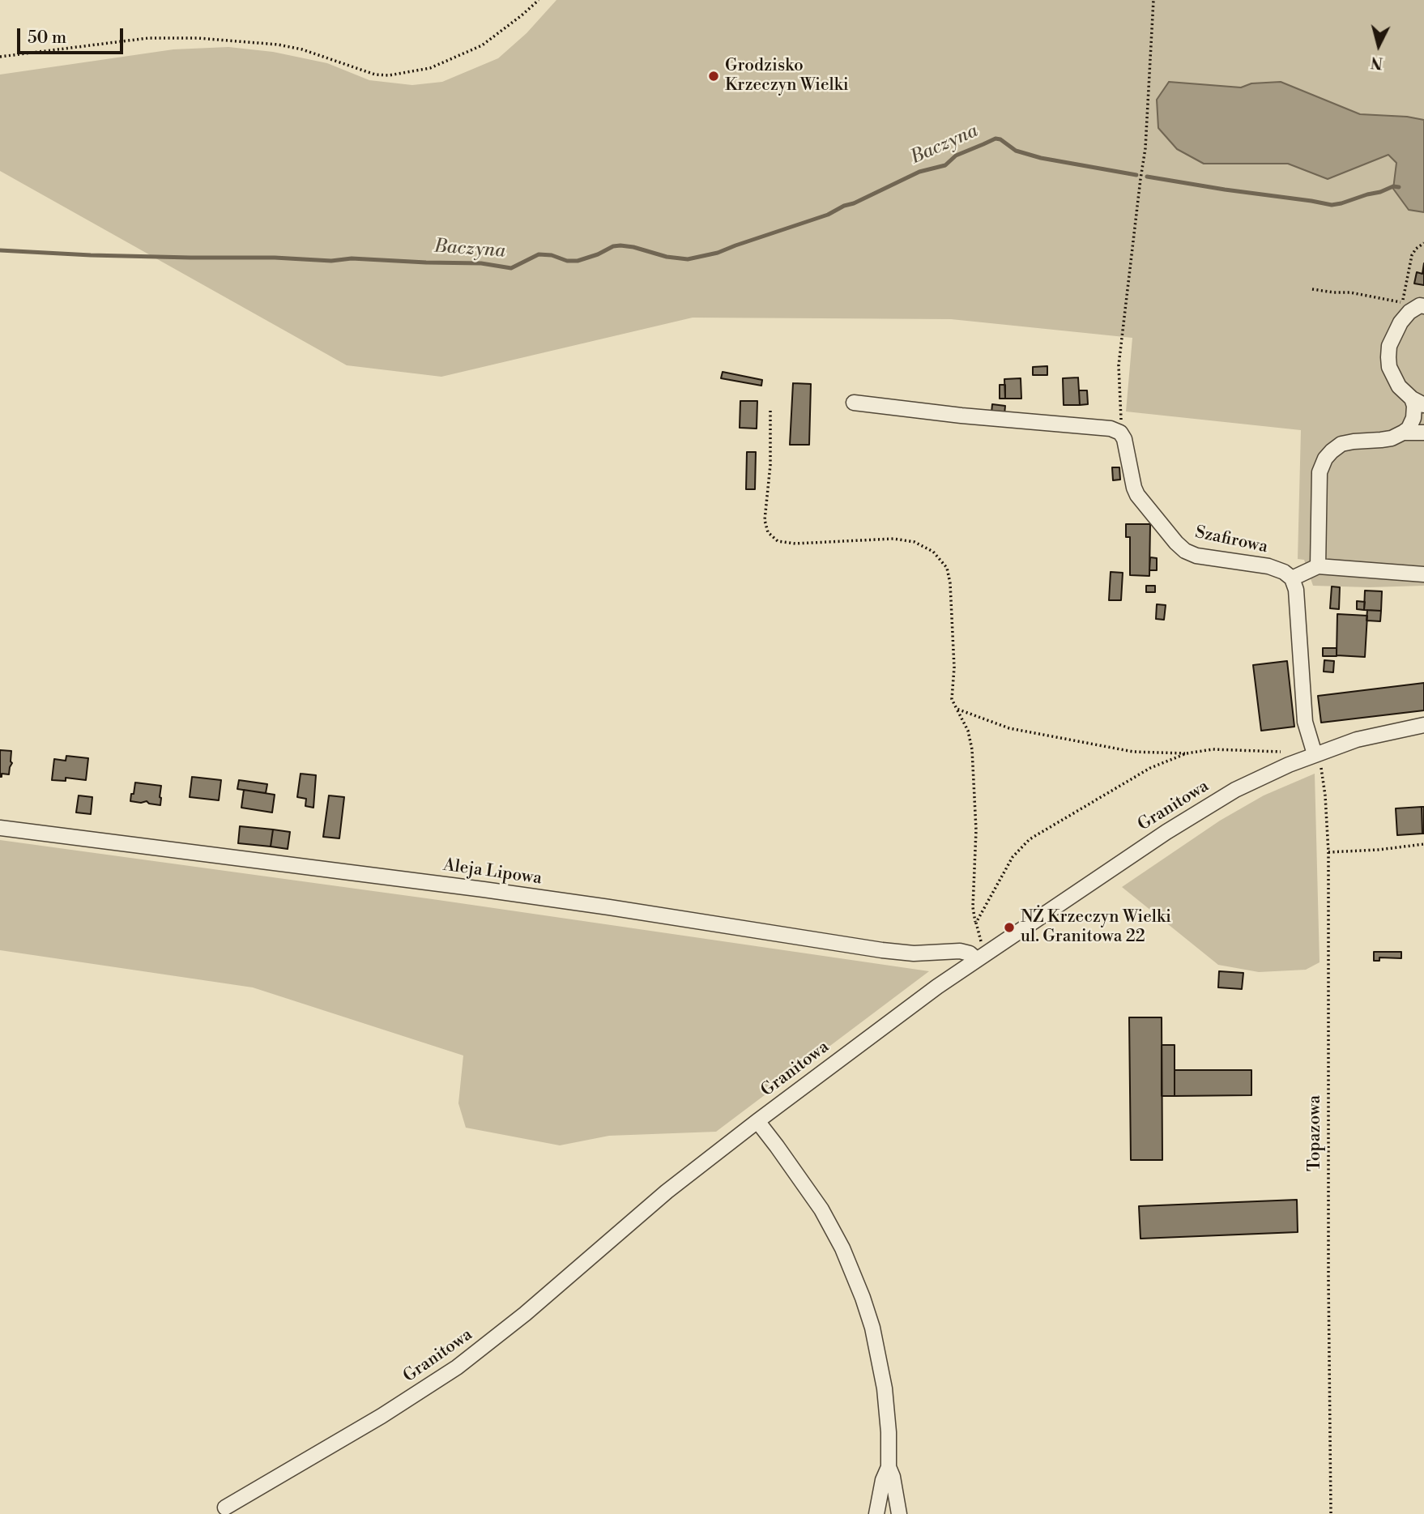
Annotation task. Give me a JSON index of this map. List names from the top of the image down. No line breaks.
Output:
{"streets":{"street":["Szafirowa","Granitowa","Aleja Lipowa"],"path":["Topazowa"]},"crossings":[["Granitowa","Aleja Lipowa"],["Granitowa","Topazowa"]],"water":["Baczyna"],"places":["Grodzisko Krzeczyn Wielki","NŻ Krzeczyn Wielki ul. Granitowa 22"],"scale_bar":"50 m","north":"bottom"}
